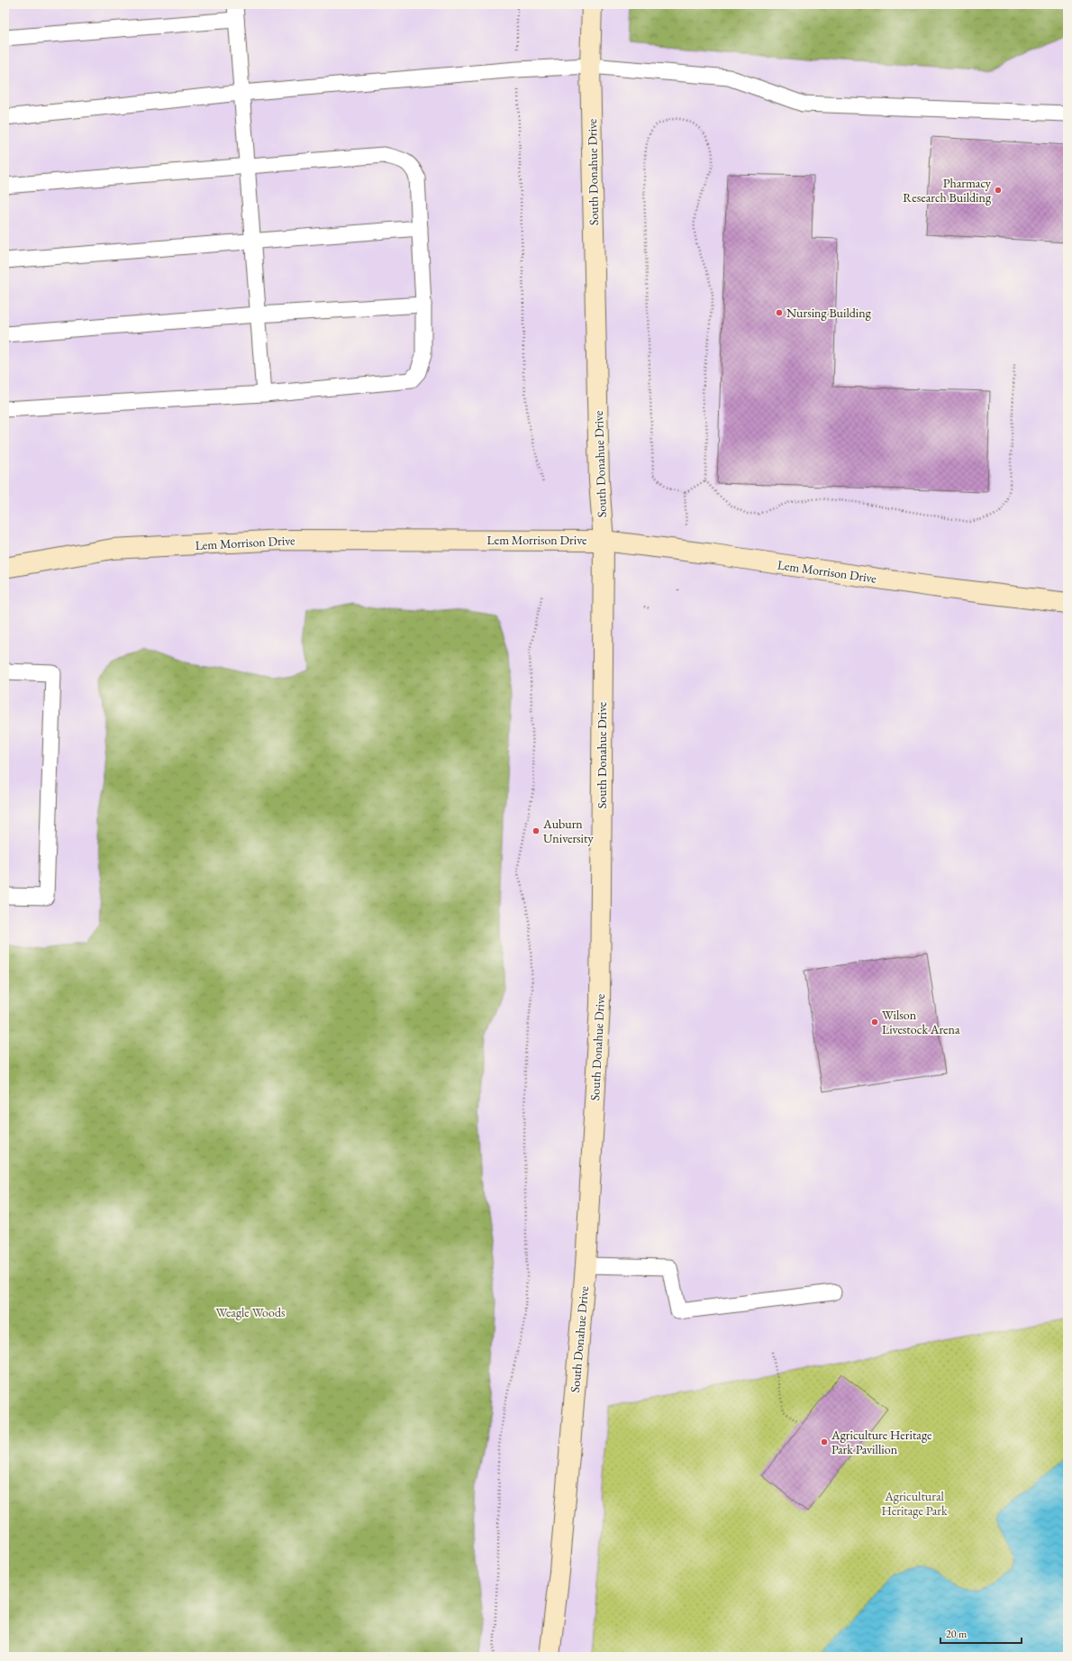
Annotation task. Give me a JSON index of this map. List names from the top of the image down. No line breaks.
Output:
{"streets":{"street":["South Donahue Drive","Lem Morrison Drive"]},"crossings":[["South Donahue Drive","Lem Morrison Drive"]],"parks":["Weagle Woods","Agricultural Heritage Park"],"places":["Pharmacy Research Building","Nursing Building","Auburn University","Wilson Livestock Arena","Agriculture Heritage Park Pavillion"],"scale_bar":"20 m"}
